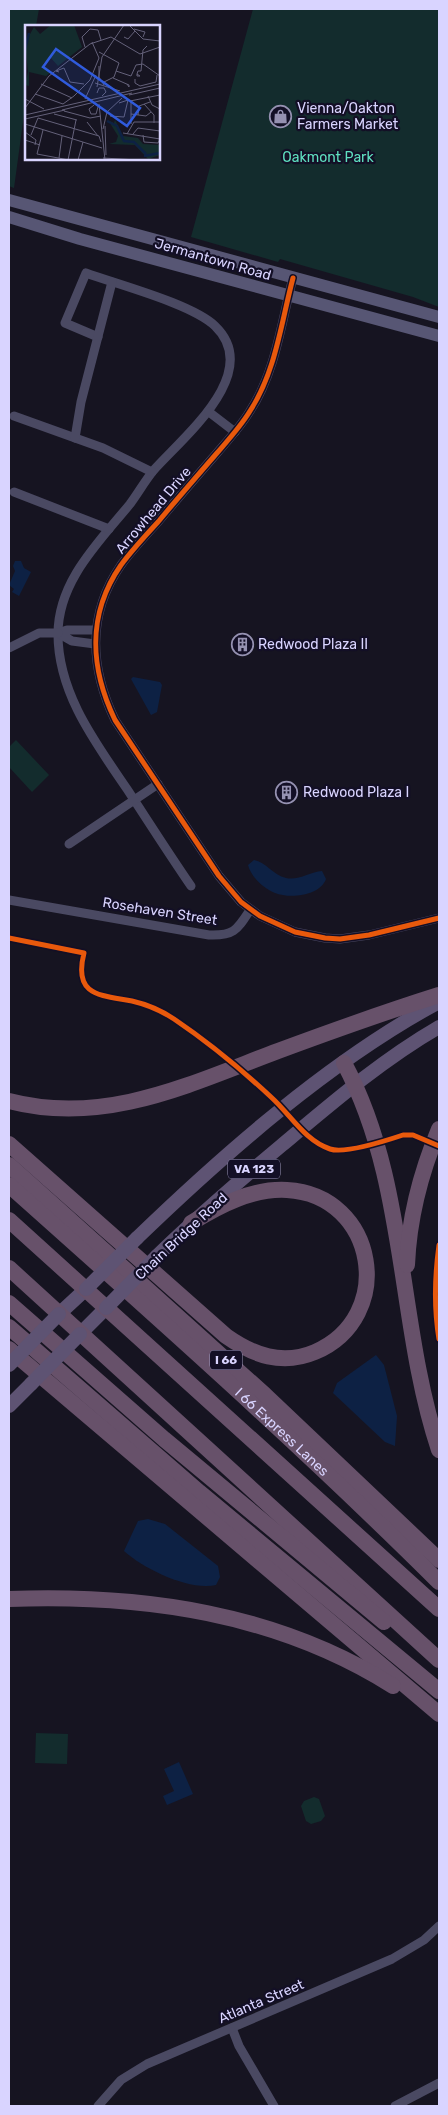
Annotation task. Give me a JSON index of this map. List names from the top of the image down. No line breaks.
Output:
{"streets":{"highway":["I 66","I 66 Express Lanes"],"main road":["Jermantown Road","VA 123","Chain Bridge Road"],"street":["Arrowhead Drive","Rosehaven Street","Atlanta Street"]},"crossings":[["Jermantown Road","Arrowhead Drive"],["Arrowhead Drive","Rosehaven Street"]],"parks":["Oakmont Park"],"places":{"shop":["Vienna/Oakton Farmers Market"],"building":["Redwood Plaza II","Redwood Plaza I"]}}
